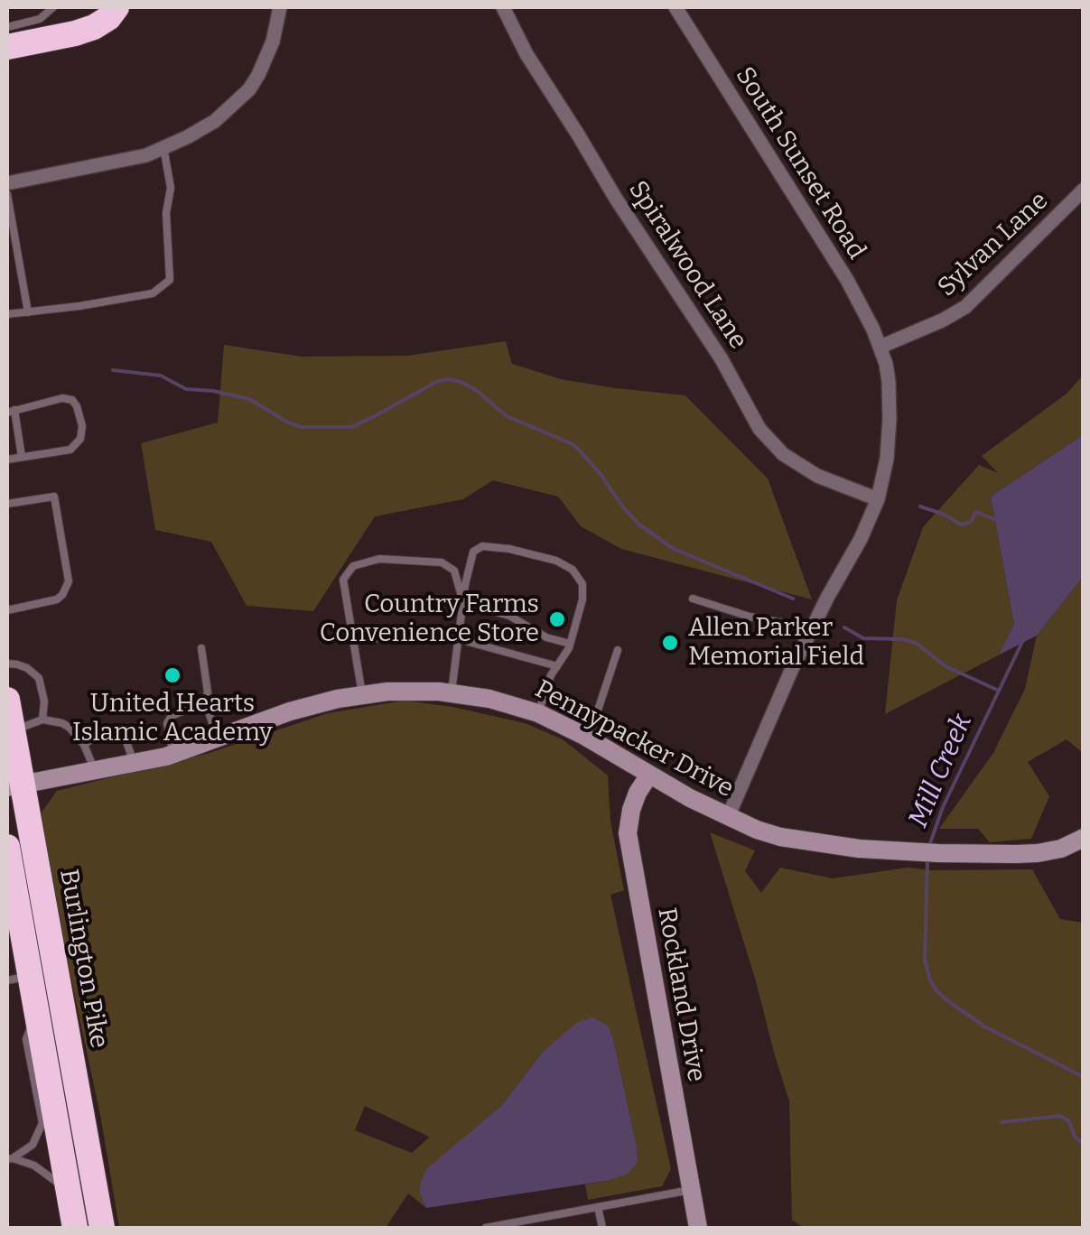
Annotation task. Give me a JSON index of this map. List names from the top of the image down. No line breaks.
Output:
{"streets":{"highway":["Burlington Pike"],"street":["South Sunset Road","Sylvan Lane","Spiralwood Lane","Pennypacker Drive","Rockland Drive"]},"crossings":[["South Sunset Road","Sylvan Lane"],["South Sunset Road","Spiralwood Lane"],["South Sunset Road","Pennypacker Drive"],["Pennypacker Drive","Burlington Pike"],["Pennypacker Drive","Rockland Drive"]],"water":["Mill Creek"],"places":["Country Farms Convenience Store","Allen Parker Memorial Field","United Hearts Islamic Academy"]}
